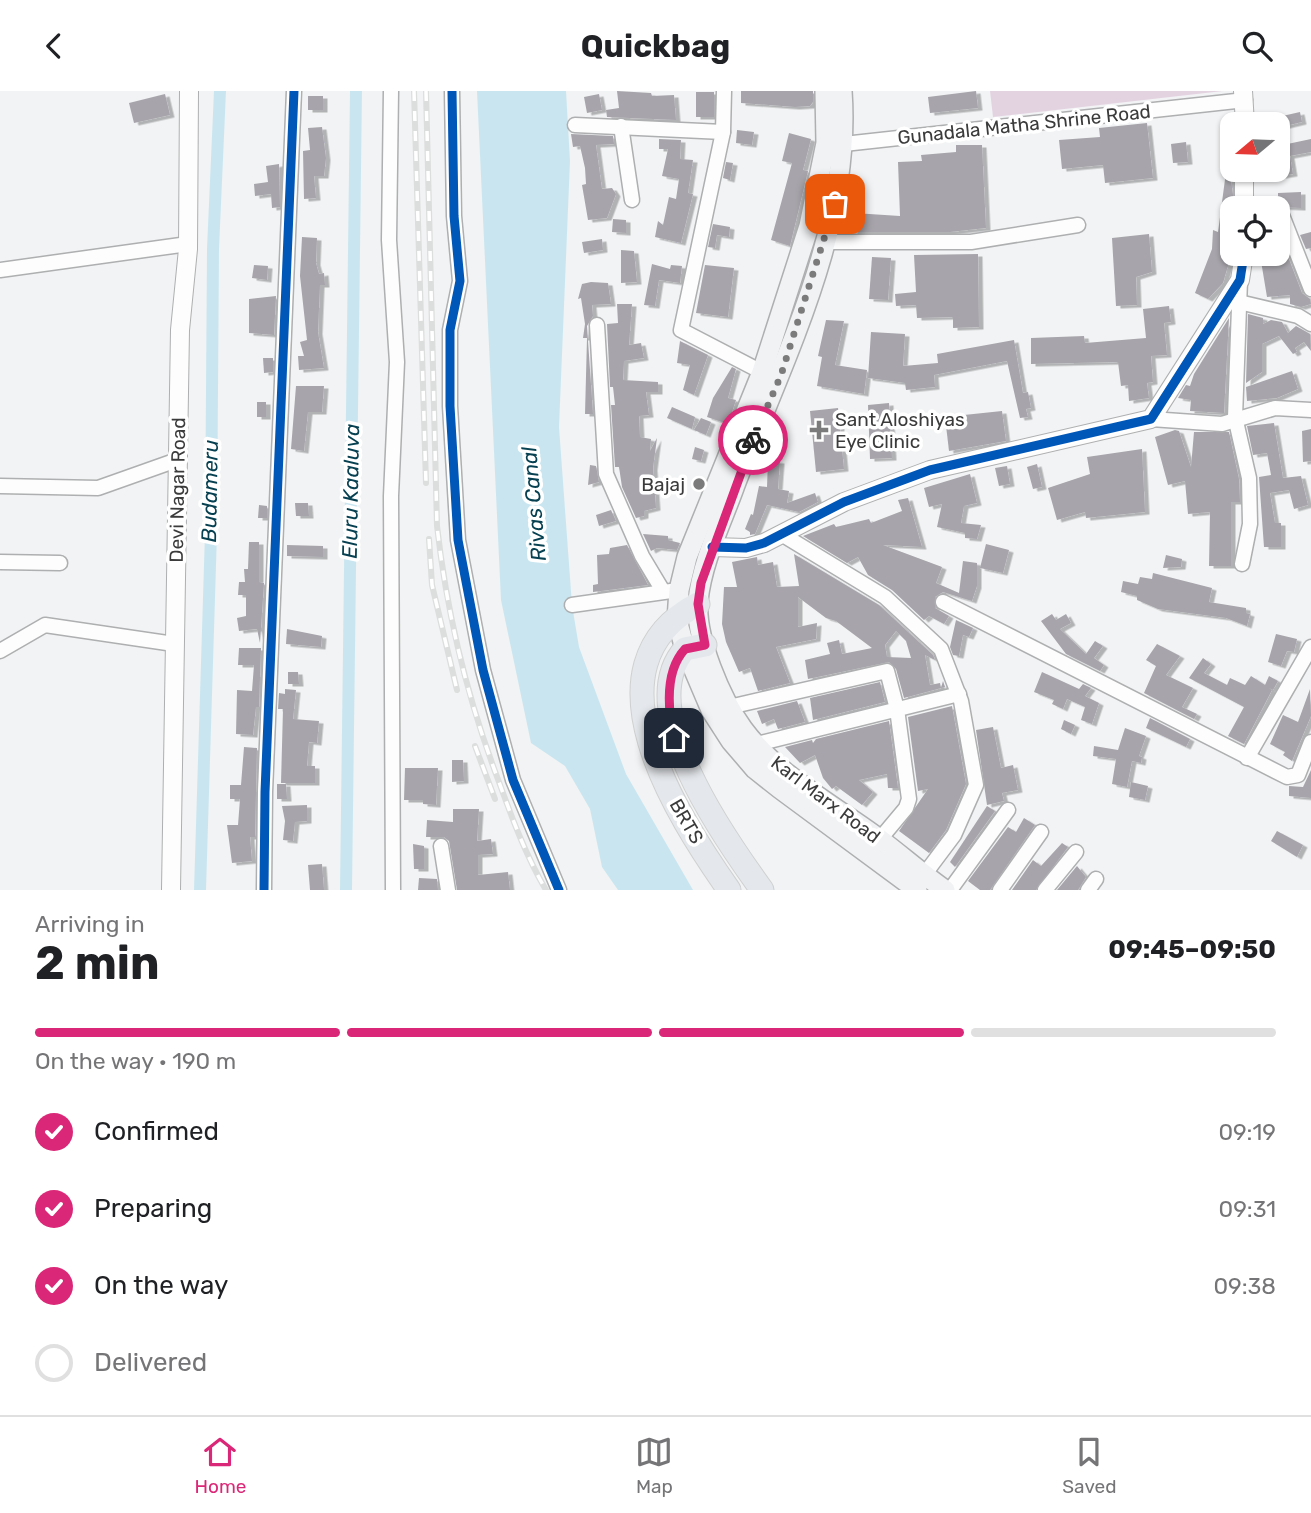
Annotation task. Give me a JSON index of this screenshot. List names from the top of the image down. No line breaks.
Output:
{"streets":{"main road":["Karl Marx Road","BRTS"],"street":["Gunadala Matha Shrine Road","Devi Nagar Road"]},"crossings":[["Gunadala Matha Shrine Road","Karl Marx Road"],["Karl Marx Road","BRTS"]],"water":["Budameru","Eluru Kaaluva","Rivas Canal"],"places":{"health":["Sant Aloshiyas Eye Clinic"],"other":["Bajaj"]},"north":"left","page":{"header":"Quickbag","heading":["2 min","Arriving in","09:45–09:50"],"bar":"On the way · 190 m","list":[["Confirmed","09:19"],["Preparing","09:31"],["On the way","09:38"],"Delivered"],"tabs":["Home","Map","Saved"]}}
